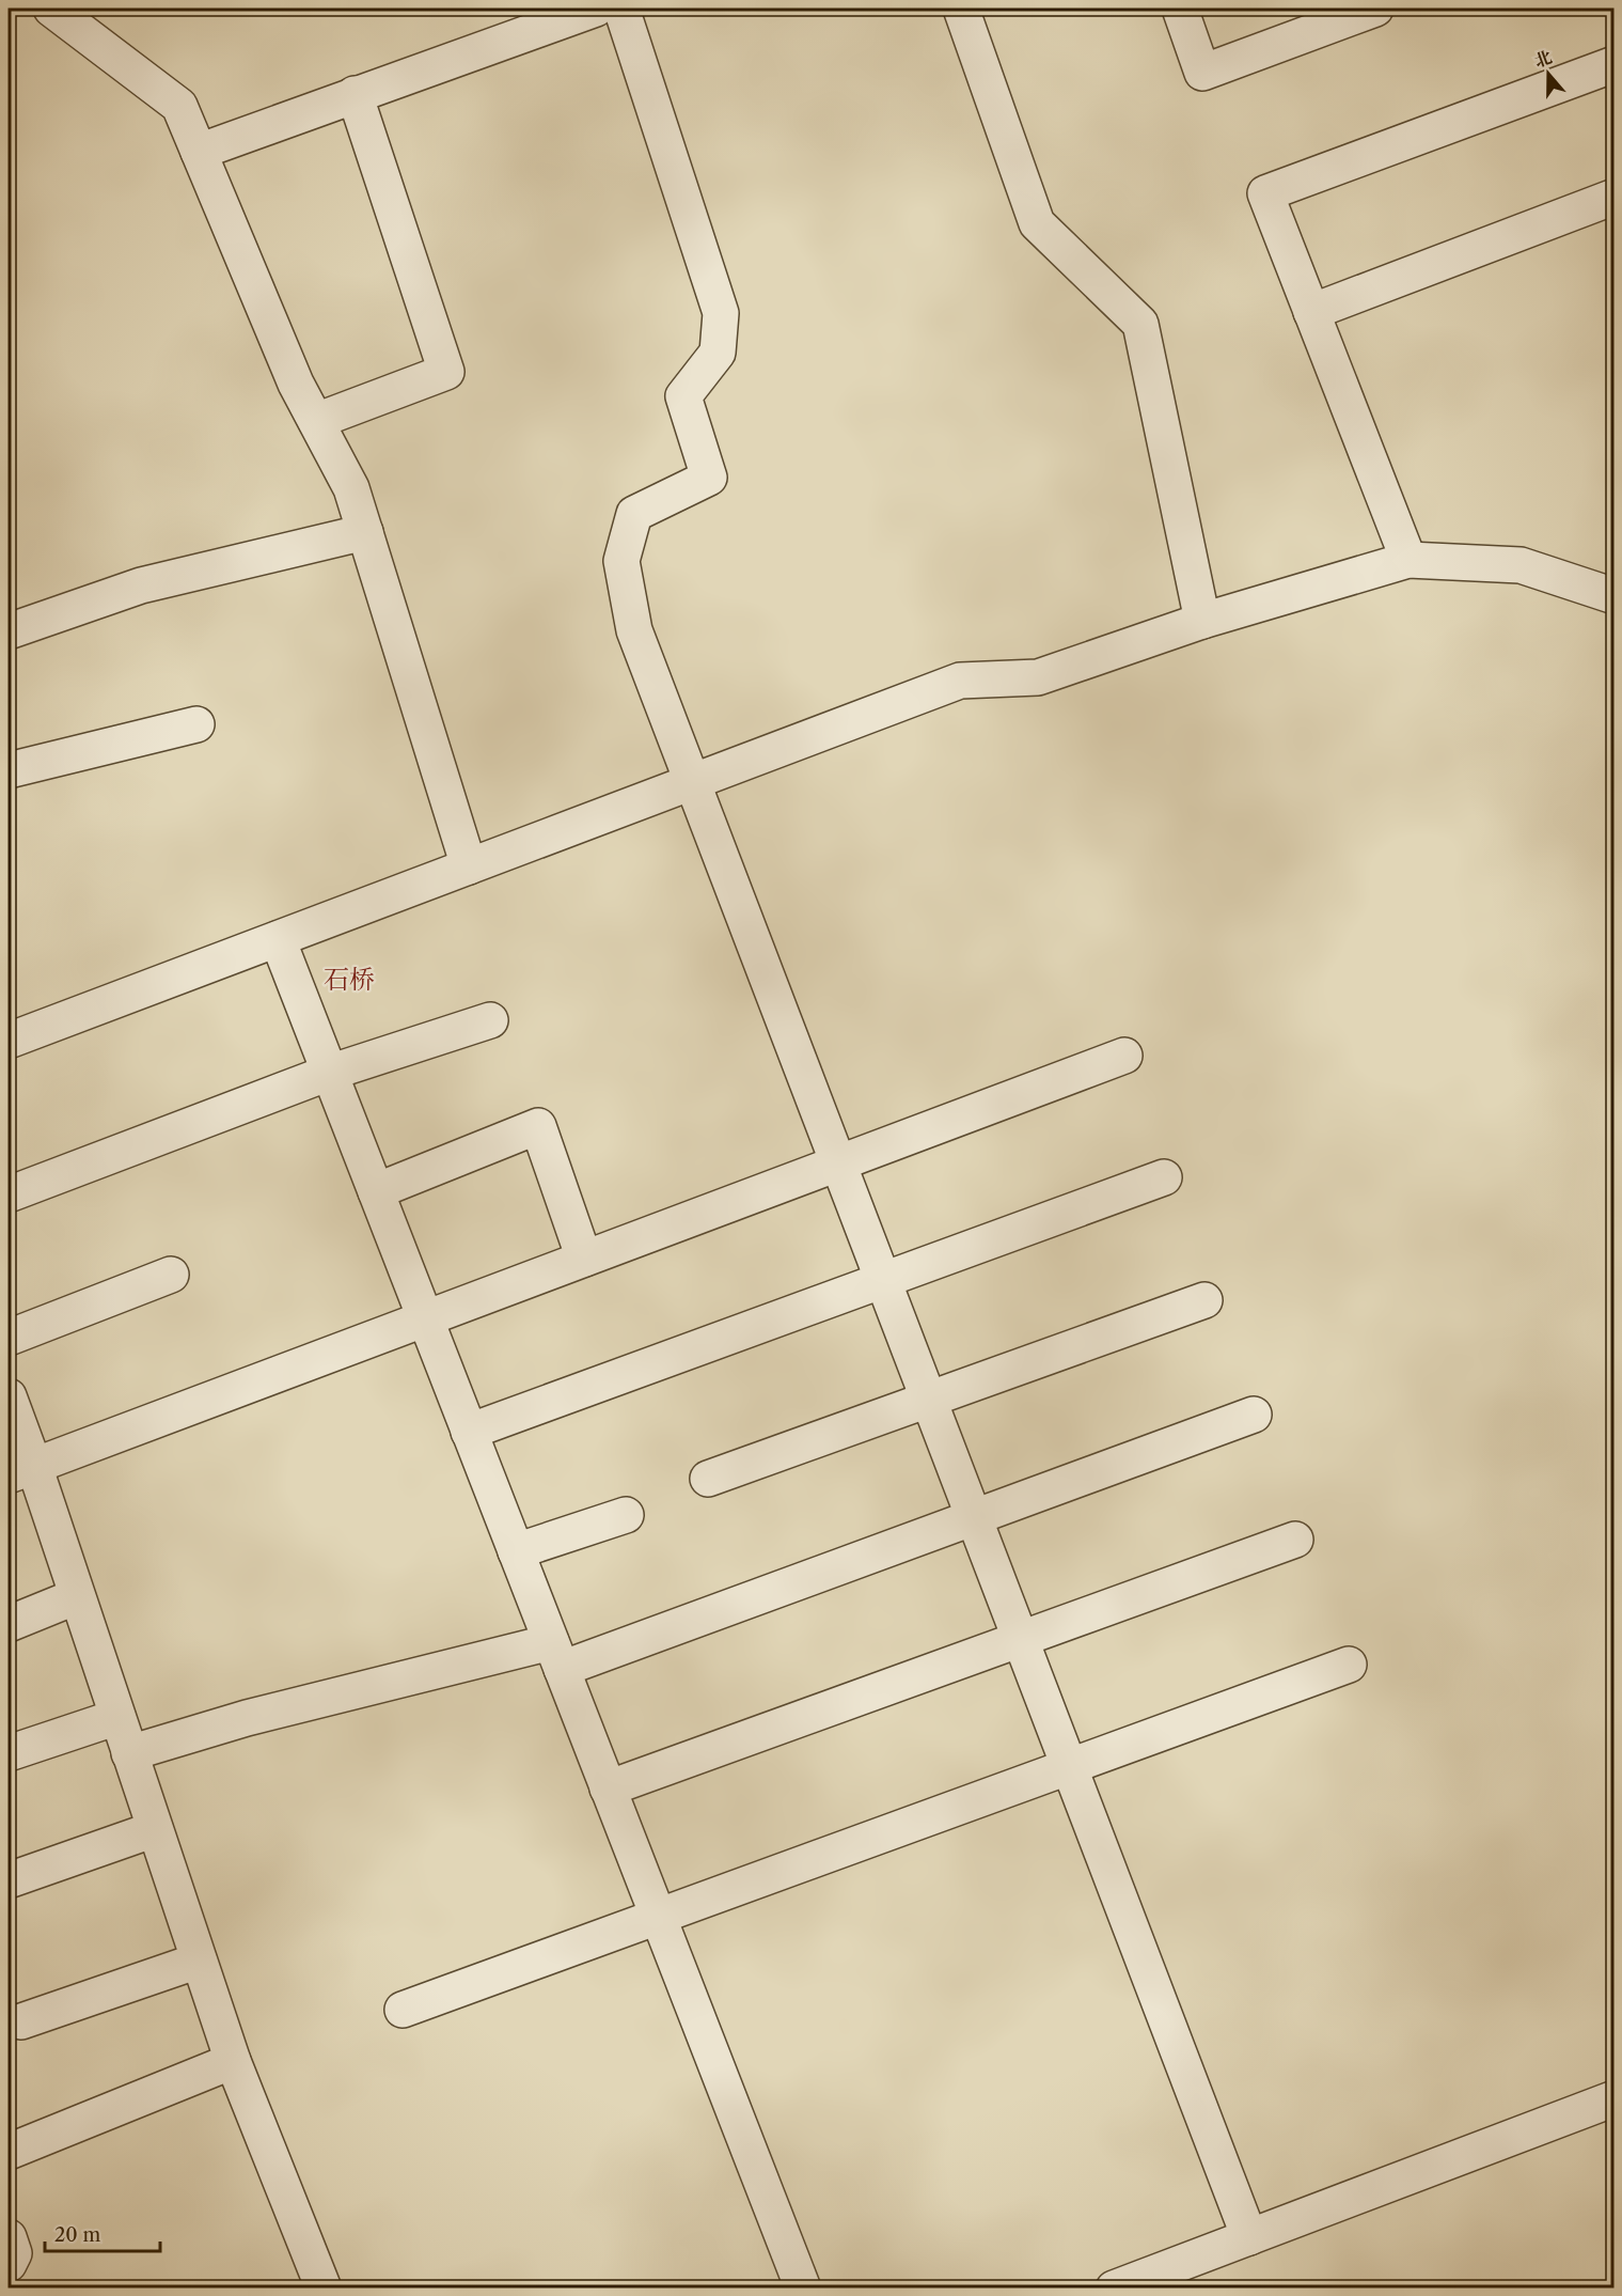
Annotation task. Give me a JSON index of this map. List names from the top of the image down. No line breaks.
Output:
{"districts":["石桥"],"scale_bar":"20 m","north":"top"}
